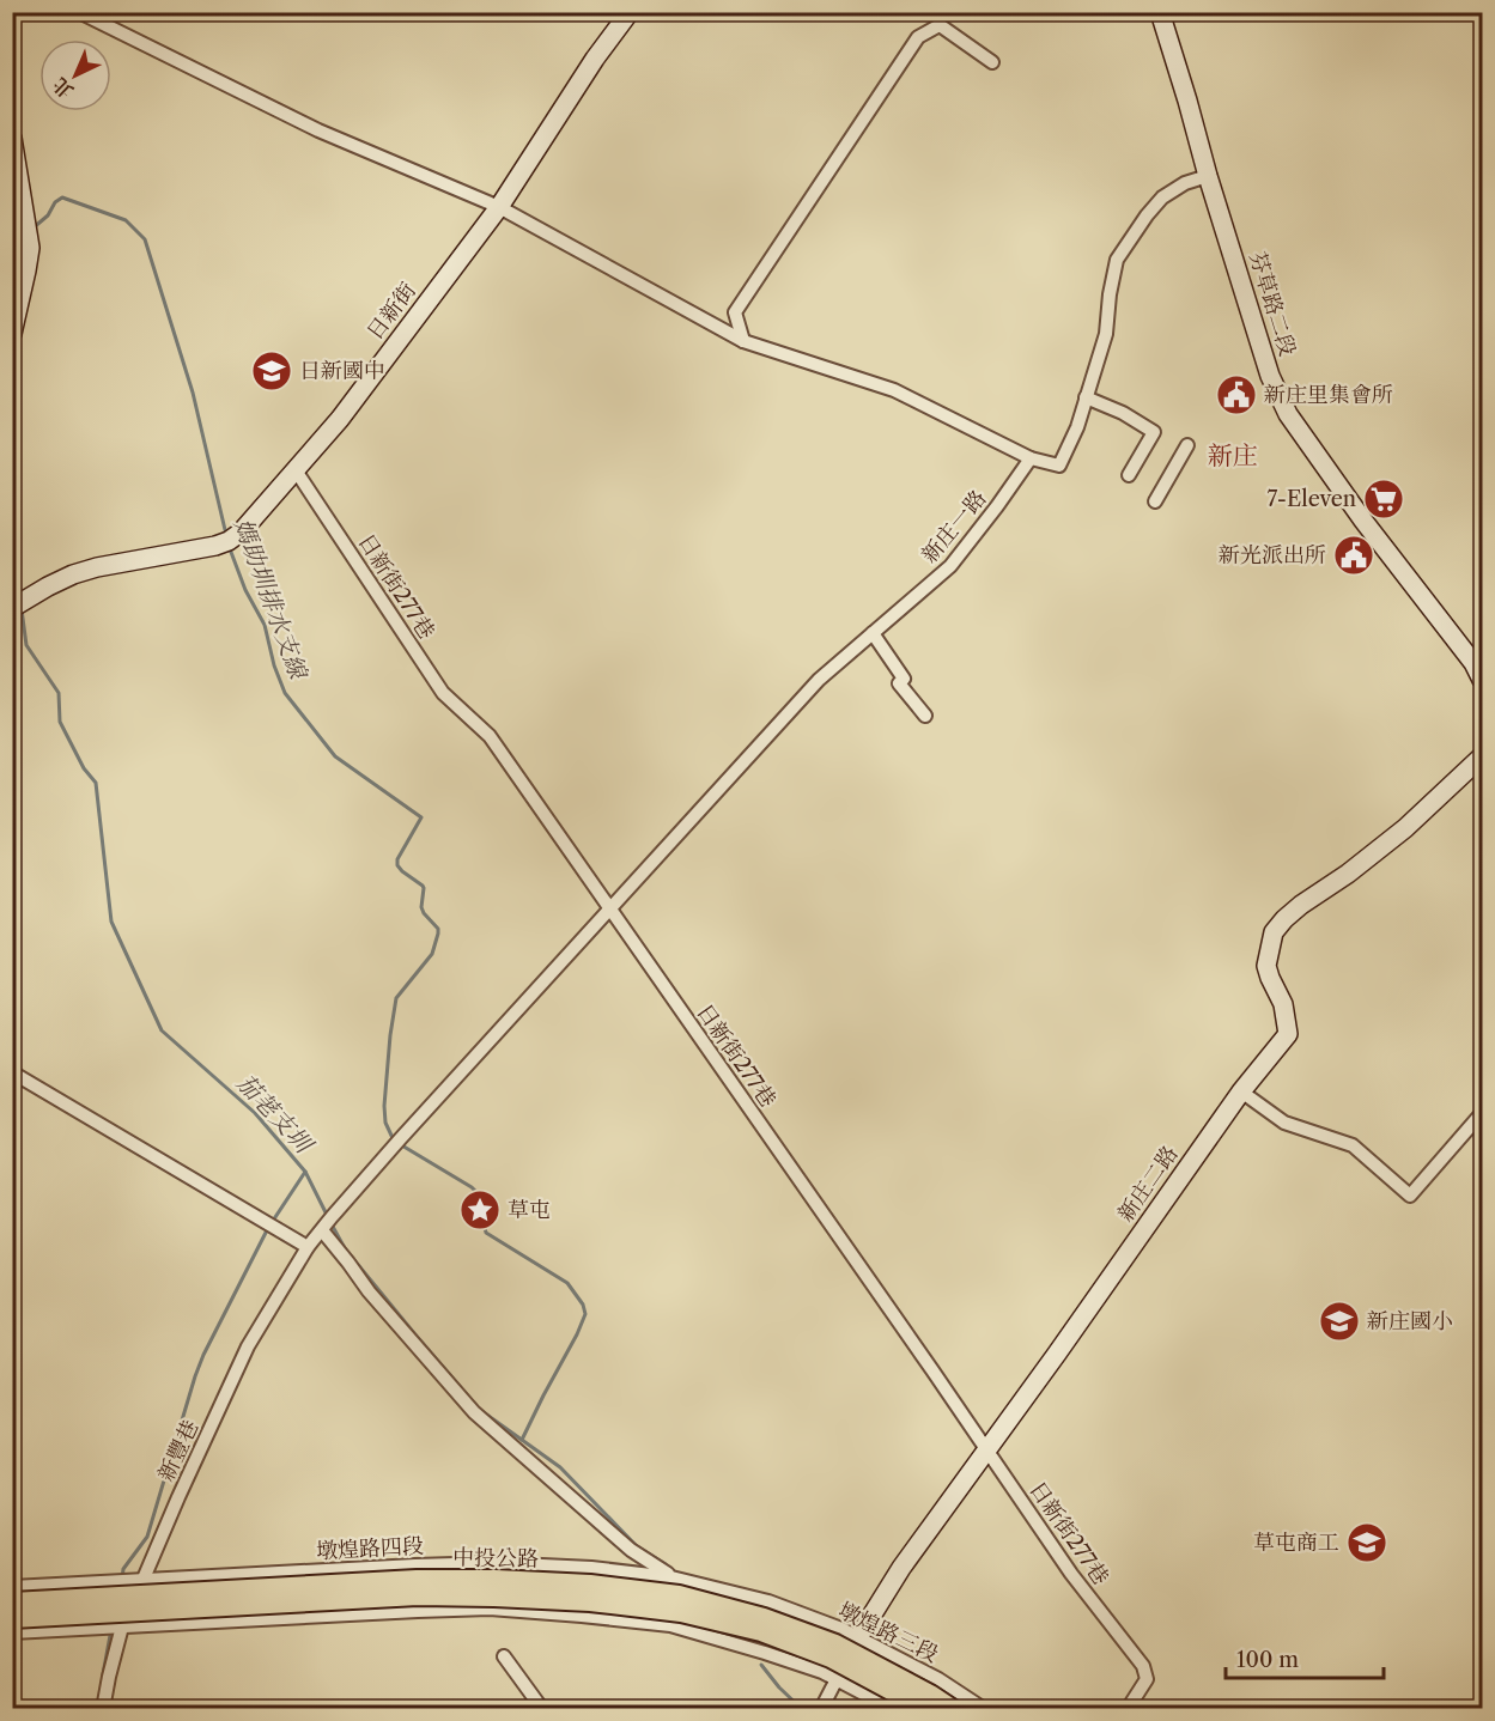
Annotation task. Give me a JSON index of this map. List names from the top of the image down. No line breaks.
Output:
{"streets":{"main road":["中投公路"],"street":["芬草路二段","日新街","新庄一路","日新街277巷","新庄二路","新豐巷","墩煌路四段","墩煌路三段"]},"crossings":[["日新街","日新街277巷"],["新庄一路","日新街277巷"],["新庄一路","新豐巷"],["日新街277巷","新庄二路"],["新庄二路","墩煌路三段"],["新豐巷","墩煌路四段"],["墩煌路四段","墩煌路三段"]],"districts":["新庄"],"water":["媽助圳排水支線","茄荖支圳"],"places":{"school or university":["日新國中","新庄國小","草屯商工"],"public building":["新庄里集會所","新光派出所"],"supermarket":["7-Eleven"],"place":["草屯"]},"scale_bar":"100 m","north":"bottom left"}
